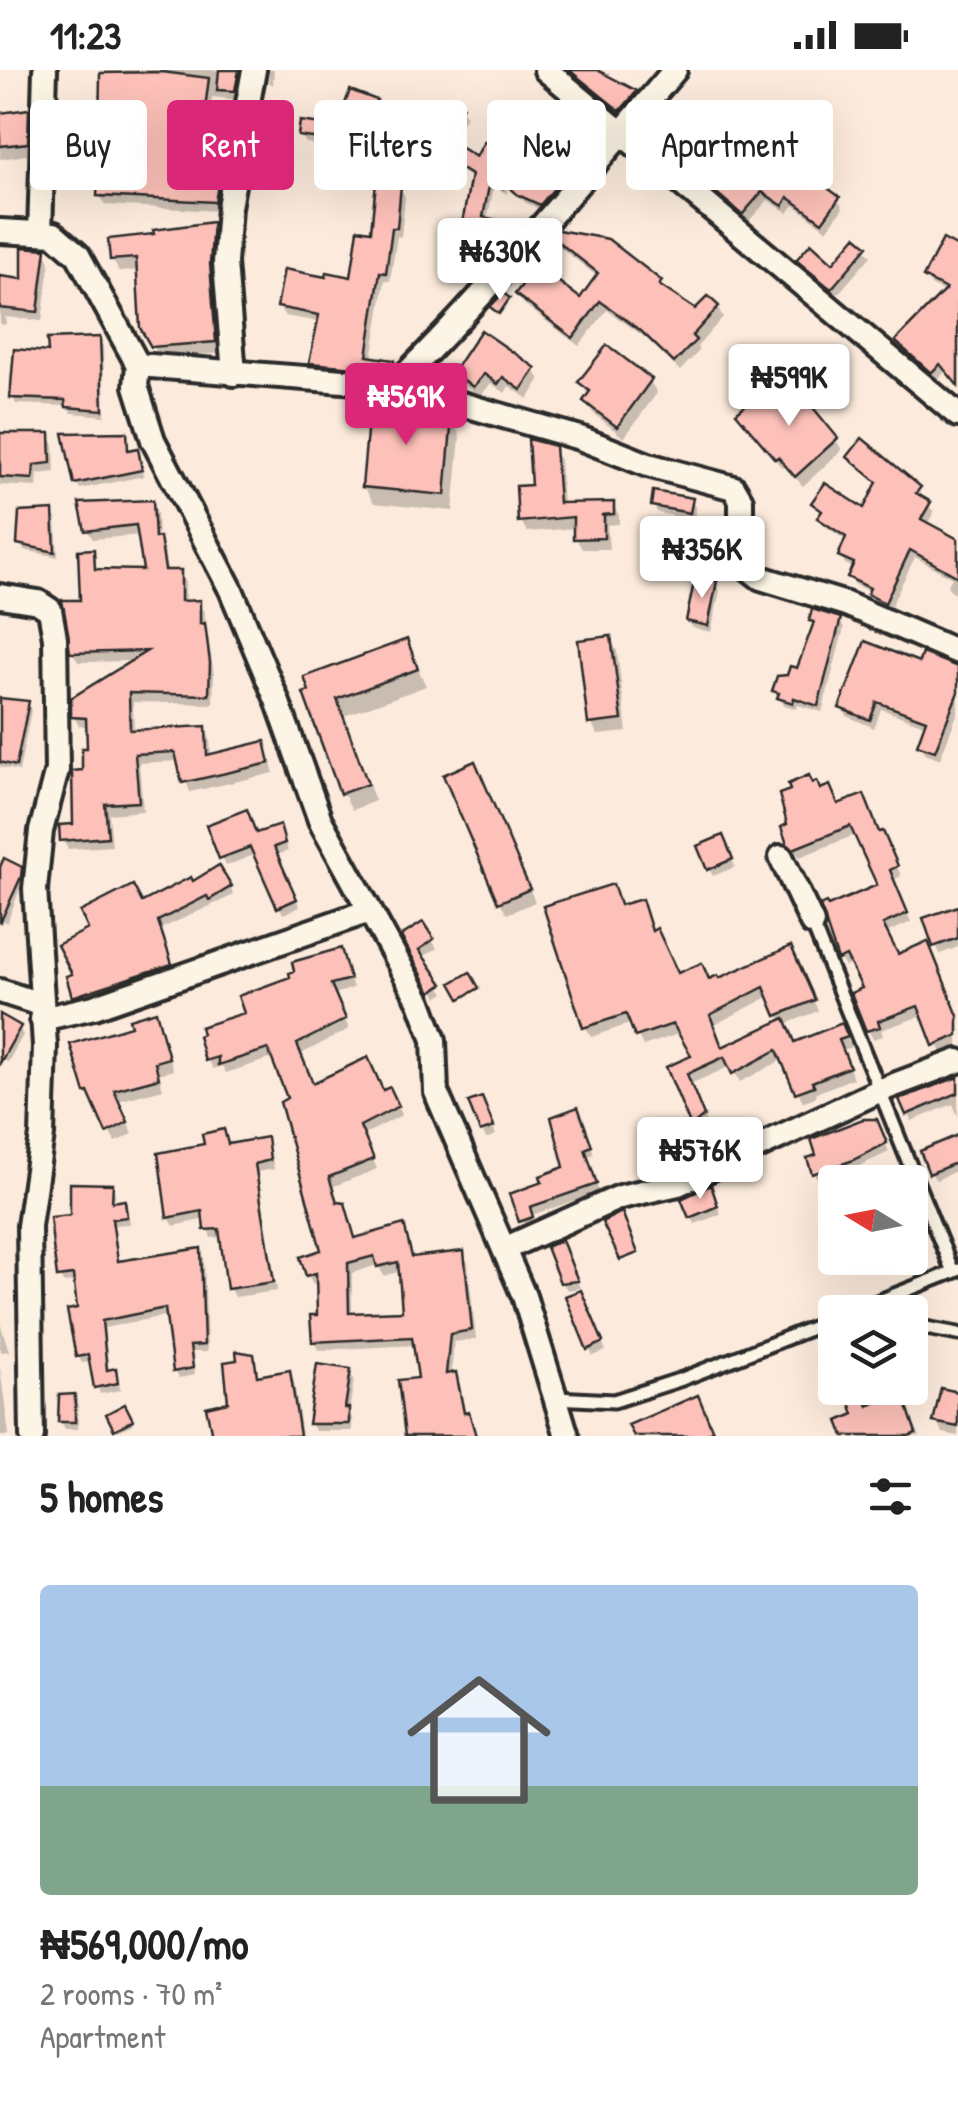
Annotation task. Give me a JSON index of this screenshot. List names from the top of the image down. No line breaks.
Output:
{"north":"left","page":{"status":"11:23","chip":["Buy","Rent","Filters","New","Apartment"],"price":["₦630K","₦599K","₦569K","₦356K","₦576K"],"heading":"5 homes","list":[{"name":"₦569,000/mo","note":"2 rooms · 70 m² · Apartment"}]}}
